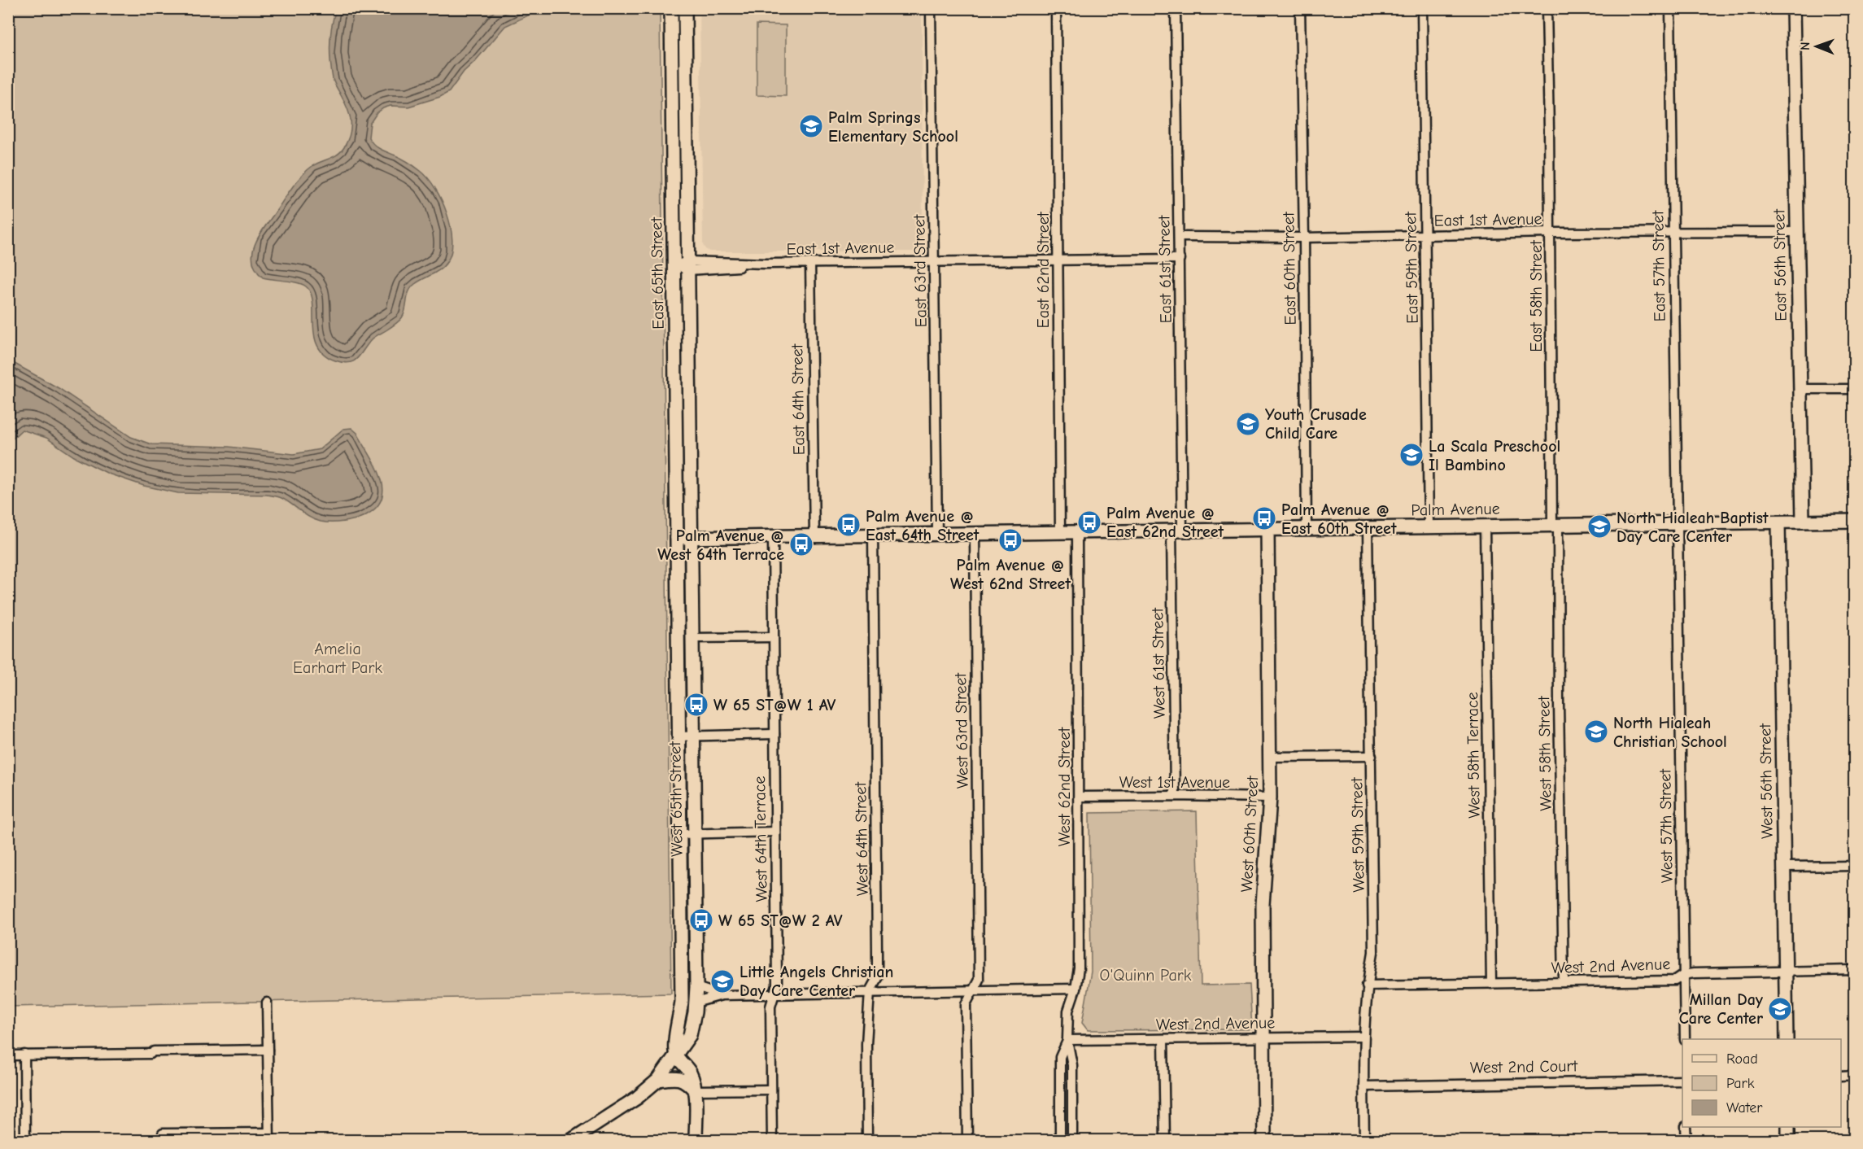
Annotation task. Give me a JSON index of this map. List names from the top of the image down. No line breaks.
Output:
{"streets":{"main road":["East 56th Street","East 65th Street","Palm Avenue","West 56th Street","West 65th Street","West 60th Street"],"street":["East 1st Avenue","East 57th Street","East 59th Street","East 60th Street","East 61st Street","East 62nd Street","East 63rd Street","East 58th Street","East 64th Street","West 61st Street","West 63rd Street","West 58th Street","West 58th Terrace","West 1st Avenue","West 62nd Street","West 57th Street","West 59th Street","West 64th Terrace","West 64th Street","West 2nd Avenue","West 2nd Court"]},"crossings":[["East 1st Avenue","East 56th Street"],["East 1st Avenue","East 57th Street"],["East 1st Avenue","East 59th Street"],["East 1st Avenue","East 60th Street"],["East 1st Avenue","East 61st Street"],["East 1st Avenue","East 62nd Street"],["East 1st Avenue","East 63rd Street"],["East 1st Avenue","East 65th Street"],["East 1st Avenue","East 58th Street"],["East 1st Avenue","East 64th Street"],["East 56th Street","Palm Avenue"],["East 57th Street","Palm Avenue"],["East 57th Street","West 57th Street"],["East 59th Street","Palm Avenue"],["East 60th Street","Palm Avenue"],["East 61st Street","Palm Avenue"],["East 61st Street","West 61st Street"],["East 62nd Street","Palm Avenue"],["East 63rd Street","Palm Avenue"],["East 65th Street","Palm Avenue"],["East 65th Street","West 65th Street"],["East 58th Street","Palm Avenue"],["East 58th Street","West 58th Street"],["East 64th Street","Palm Avenue"],["Palm Avenue","West 61st Street"],["Palm Avenue","West 63rd Street"],["Palm Avenue","West 58th Street"],["Palm Avenue","West 58th Terrace"],["Palm Avenue","West 56th Street"],["Palm Avenue","West 62nd Street"],["Palm Avenue","West 65th Street"],["Palm Avenue","West 57th Street"],["Palm Avenue","West 60th Street"],["Palm Avenue","West 59th Street"],["Palm Avenue","West 64th Terrace"],["Palm Avenue","West 64th Street"],["West 61st Street","West 1st Avenue"],["West 58th Street","West 2nd Avenue"],["West 58th Terrace","West 2nd Avenue"],["West 56th Street","West 2nd Avenue"],["West 1st Avenue","West 62nd Street"],["West 1st Avenue","West 60th Street"],["West 62nd Street","West 2nd Avenue"],["West 57th Street","West 2nd Avenue"],["West 60th Street","West 2nd Avenue"],["West 59th Street","West 2nd Avenue"],["West 59th Street","West 2nd Court"]],"parks":["Amelia Earhart Park","O'Quinn Park"],"places":{"school or university":["Palm Springs Elementary School","Youth Crusade Child Care","La Scala Preschool Il Bambino","North Hialeah Baptist Day Care Center","North Hialeah Christian School","Little Angels Christian Day Care Center","Millan Day Care Center"],"bus stop":["Palm Avenue @ East 60th Street","Palm Avenue @ East 62nd Street","Palm Avenue @ East 64th Street","Palm Avenue @ West 62nd Street","Palm Avenue @ West 64th Terrace","W 65 ST@W 1 AV","W 65 ST@W 2 AV"]},"legend":["Road","Park","Water"],"north":"left"}
